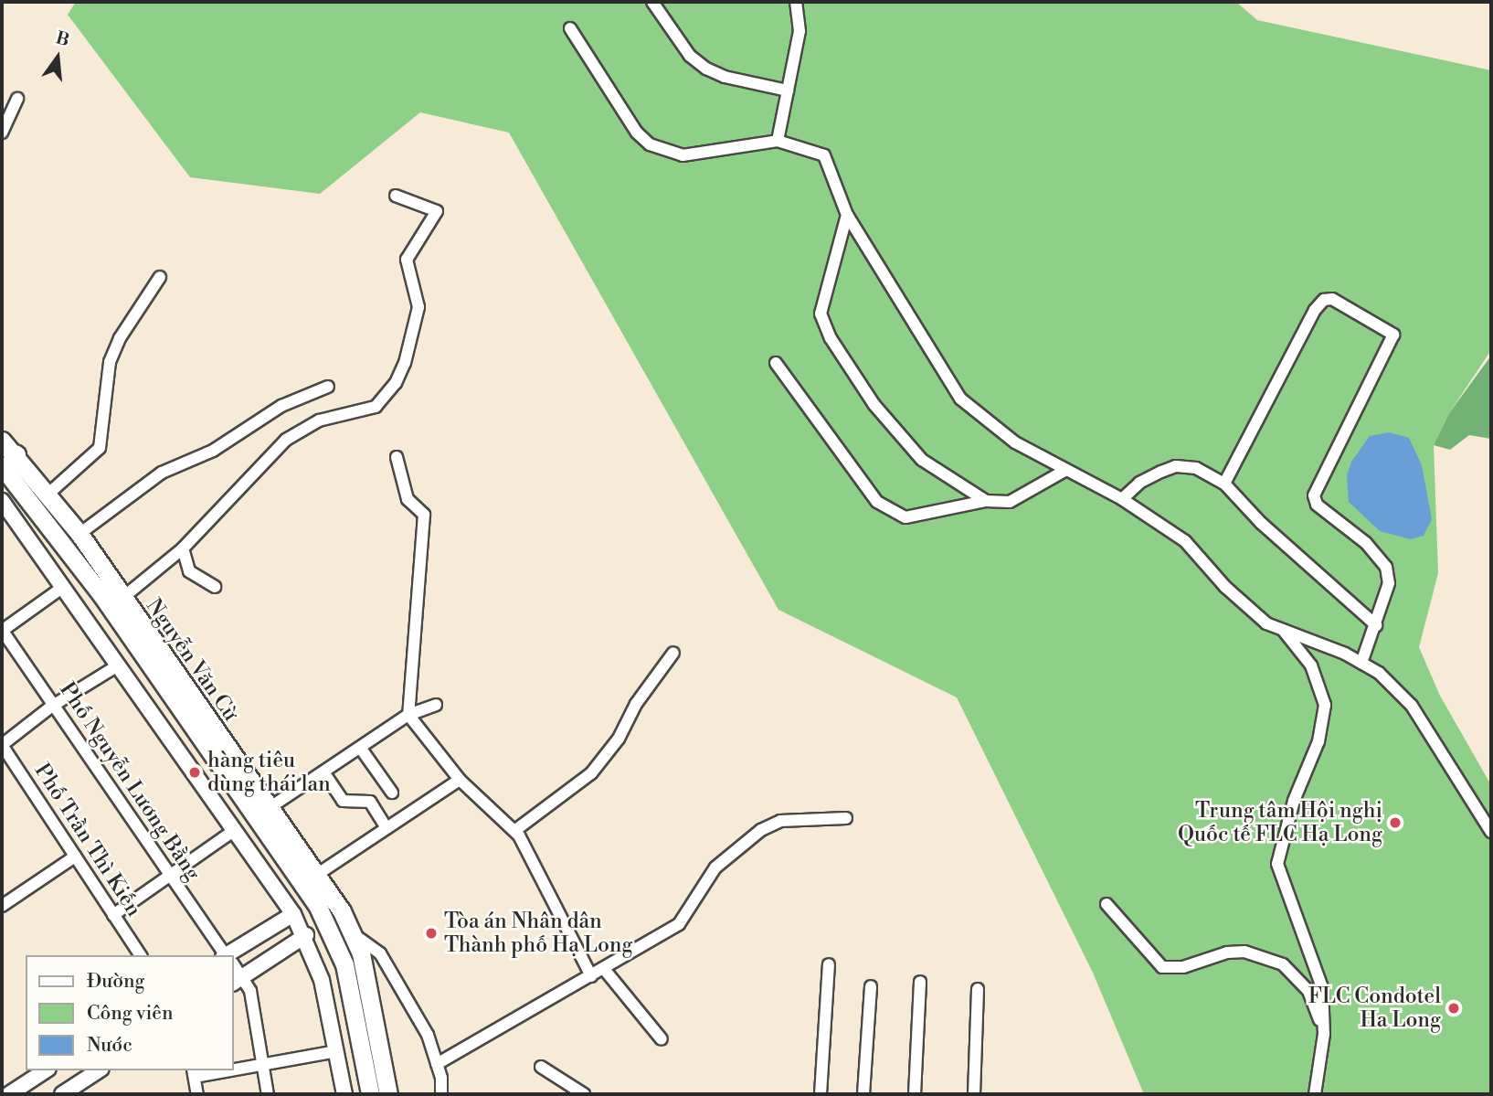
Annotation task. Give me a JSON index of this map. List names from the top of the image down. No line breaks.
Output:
{"streets":{"main road":["Nguyễn Văn Cừ"],"street":["Phố Nguyễn Lương Bằng","Phố Trần Thì Kiến"]},"places":["hàng tiêu dùng thái lan","Trung tâm Hội nghị Quốc tế FLC Hạ Long","Tòa án Nhân dân Thành phố Hạ Long","FLC Condotel Ha Long"],"legend":["Đường","Công viên","Nước"],"north":"top"}
